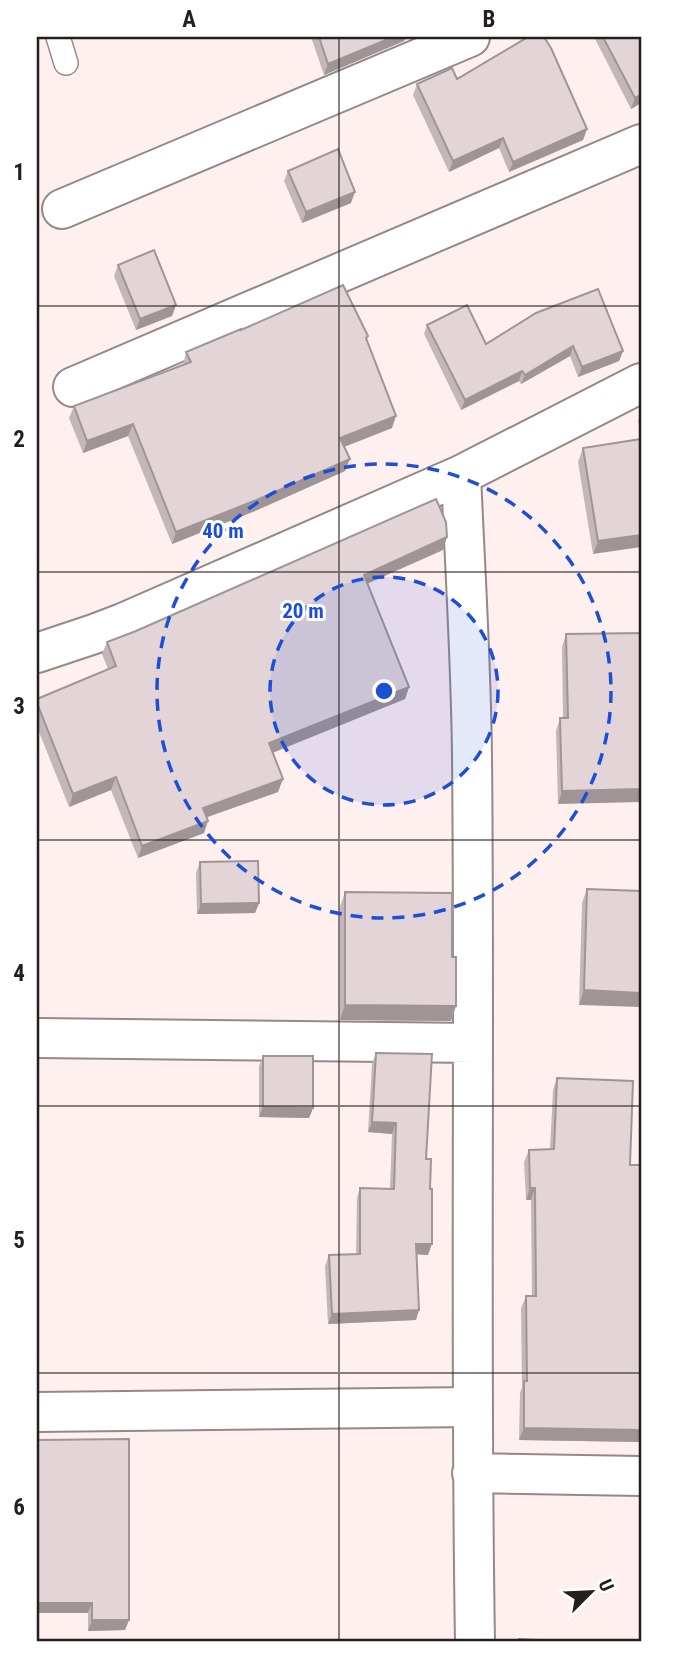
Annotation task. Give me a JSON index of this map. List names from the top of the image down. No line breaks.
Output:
{"north":"top right","grid":{"columns":["A","B"],"rows":["1","2","3","4","5","6"]},"rings":["40 m","20 m"]}
